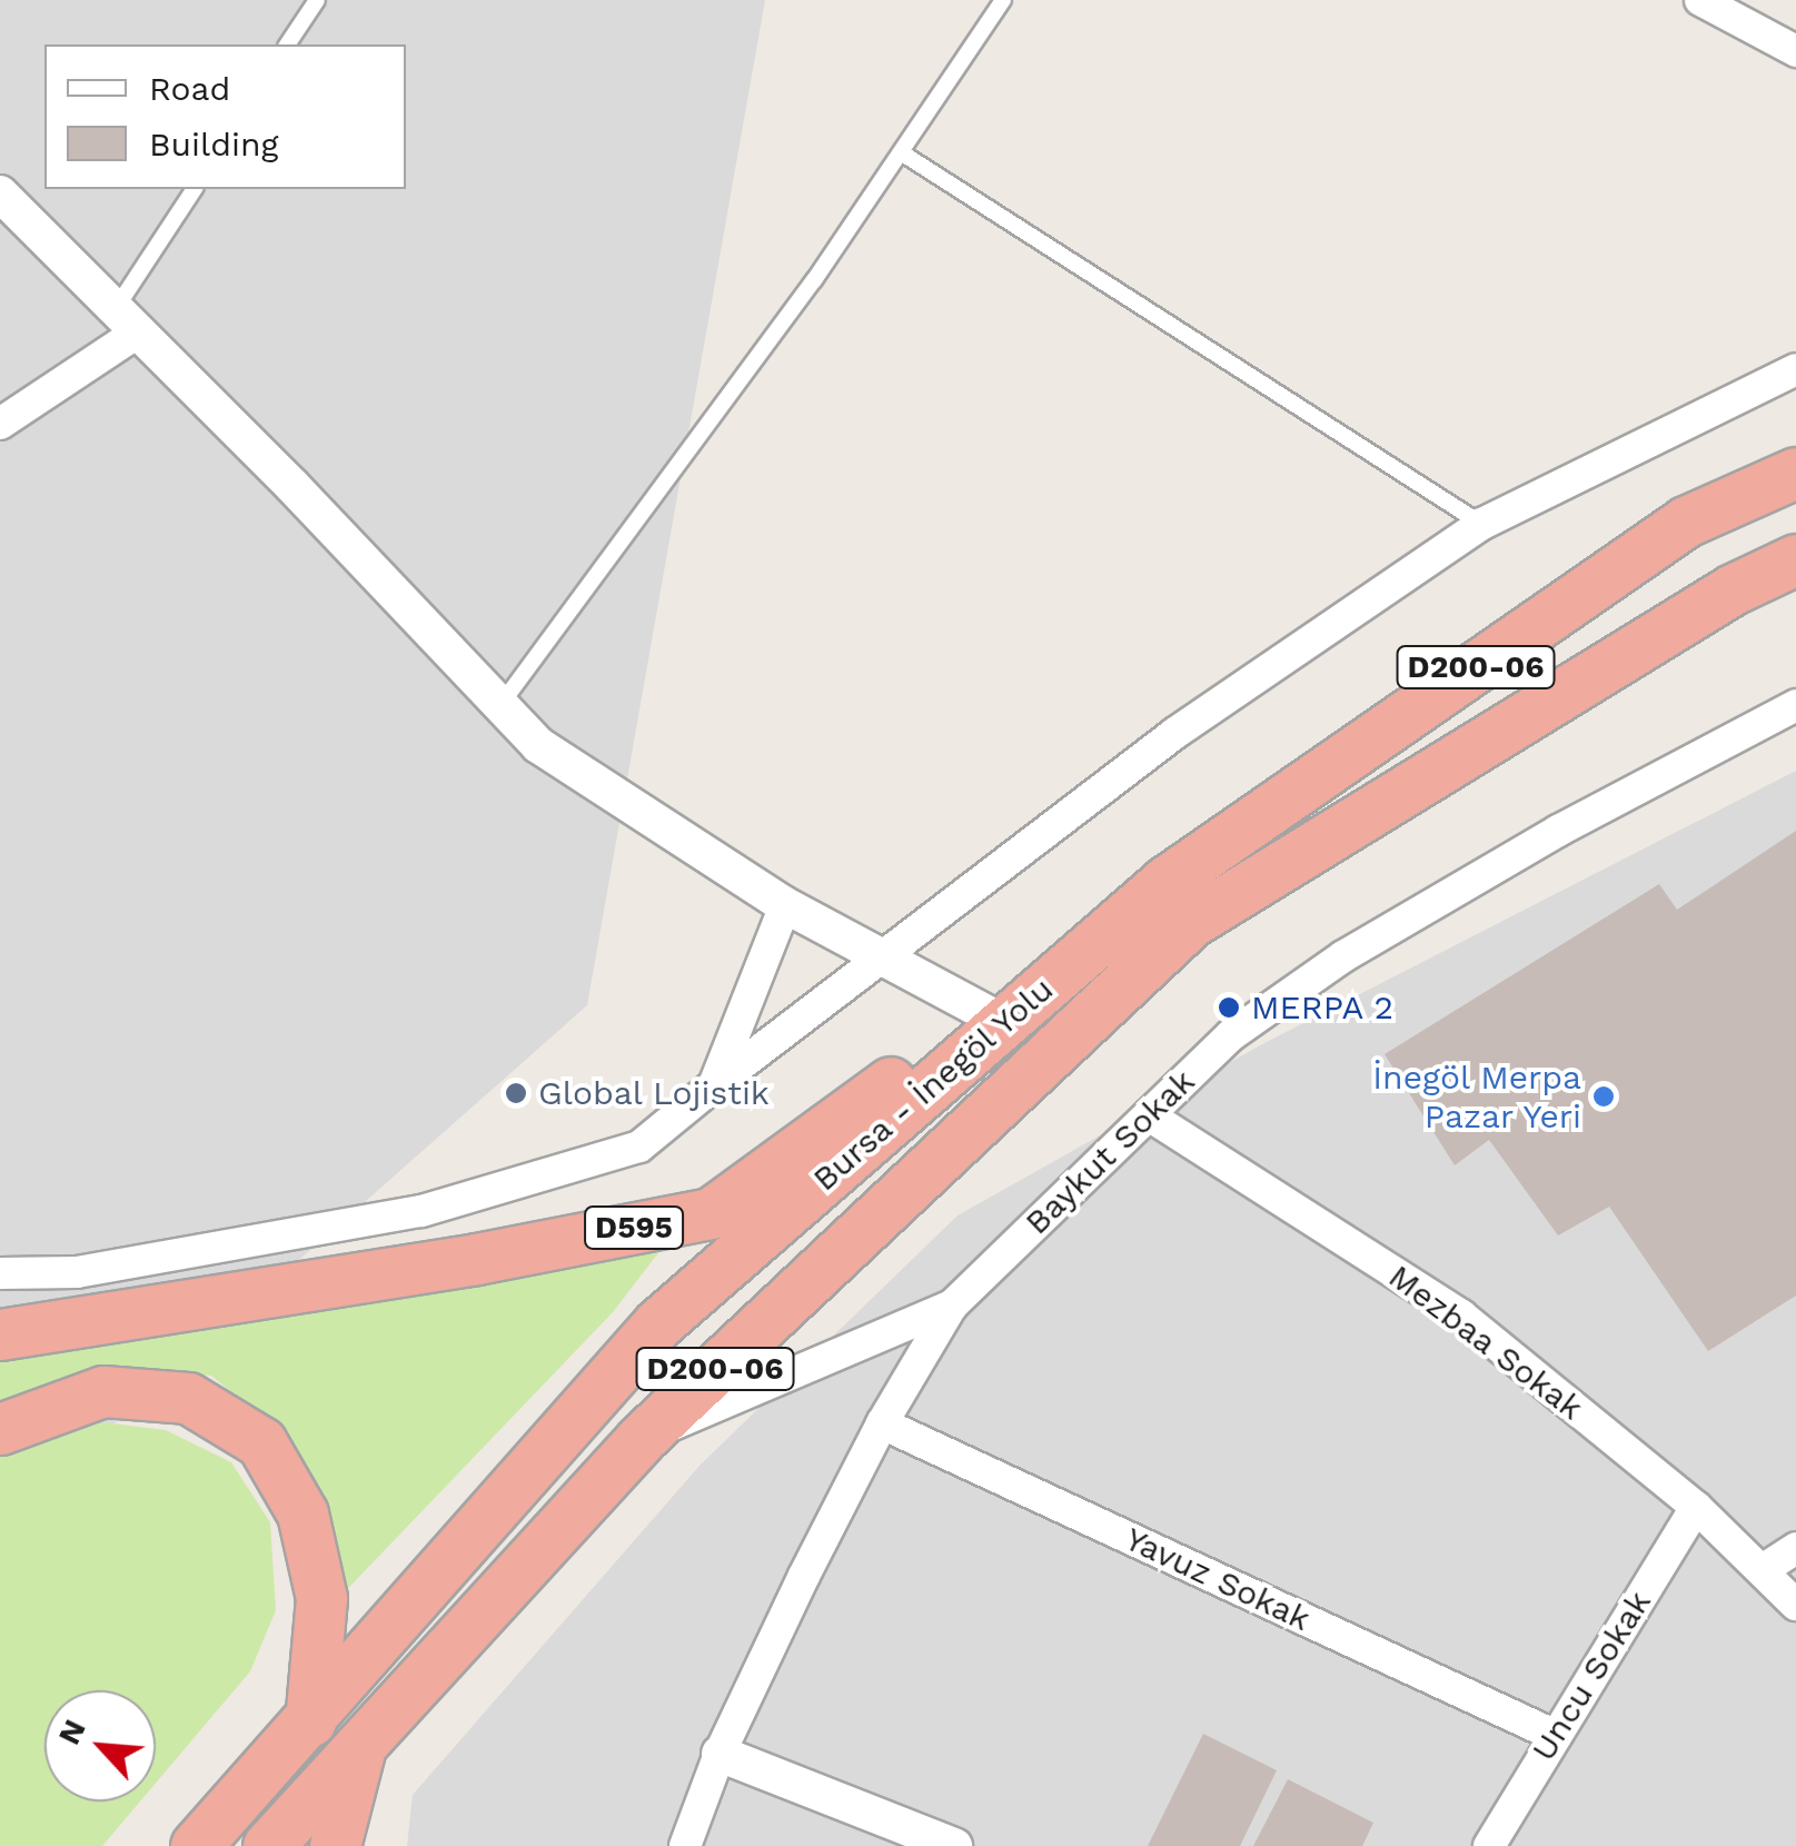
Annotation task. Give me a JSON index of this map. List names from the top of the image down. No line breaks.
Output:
{"streets":{"highway":["D200-06","Bursa - İnegöl Yolu","D595"],"street":["Baykut Sokak","Mezbaa Sokak","Yavuz Sokak","Uncu Sokak"]},"crossings":[["Bursa - İnegöl Yolu","D595"],["Baykut Sokak","Mezbaa Sokak"],["Baykut Sokak","Yavuz Sokak"],["Mezbaa Sokak","Uncu Sokak"],["Yavuz Sokak","Uncu Sokak"]],"places":["MERPA 2","Global Lojistik","İnegöl Merpa Pazar Yeri"],"legend":["Road","Building"],"north":"top left"}
